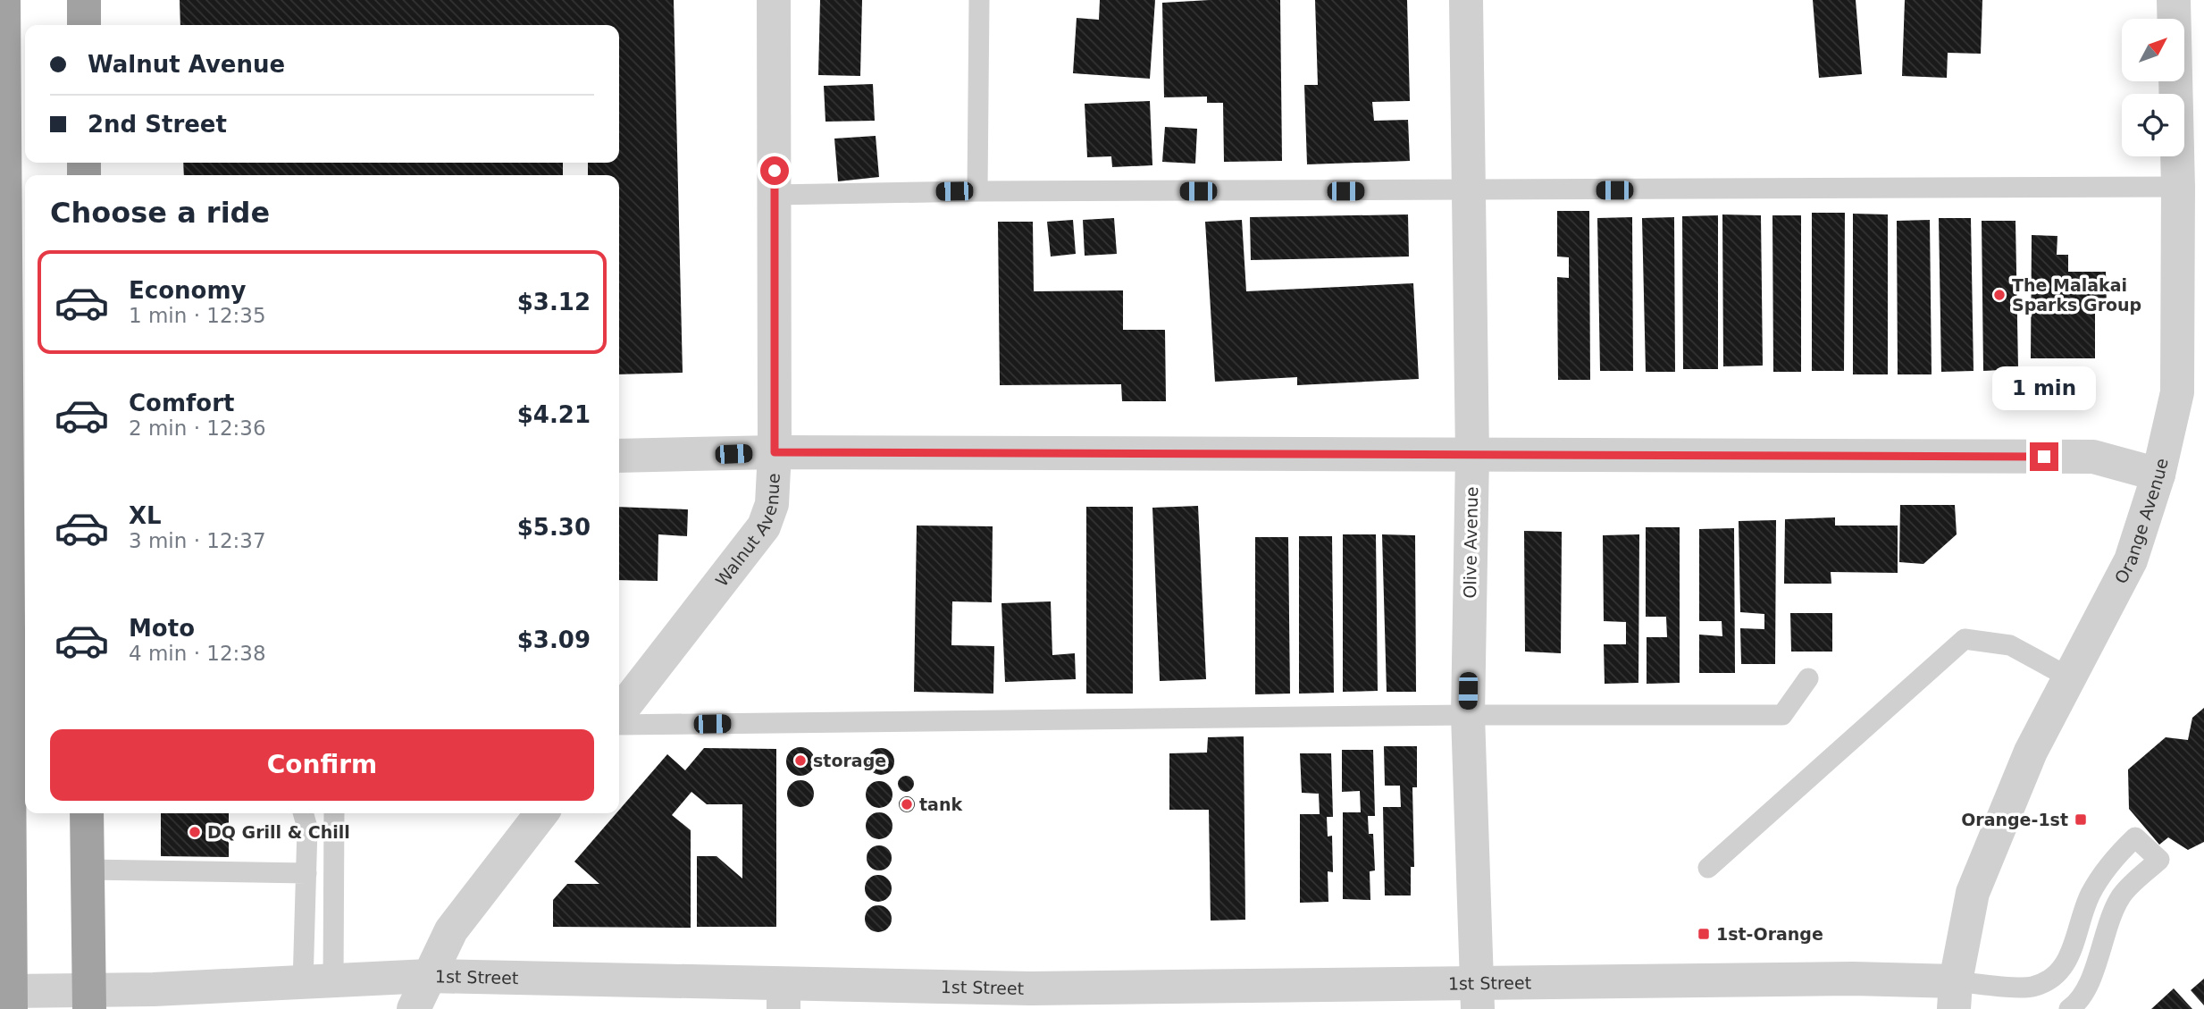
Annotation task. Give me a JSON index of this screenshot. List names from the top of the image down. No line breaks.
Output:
{"streets":{"street":["Orange Avenue","Walnut Avenue","Olive Avenue","1st Street"]},"crossings":[["Orange Avenue","1st Street"],["Olive Avenue","1st Street"]],"places":{"other":["The Malakai Sparks Group","storage","tank","DQ Grill & Chill"],"transit":["Orange-1st","1st-Orange"]},"north":"top right","page":{"banner":["Walnut Avenue","2nd Street"],"heading":"Choose a ride","list":[{"name":"Economy","note":"1 min · 12:35","value":"$3.12"},{"name":"Comfort","note":"2 min · 12:36","value":"$4.21"},{"name":"XL","note":"3 min · 12:37","value":"$5.30"},{"name":"Moto","note":"4 min · 12:38","value":"$3.09"}],"bubble":"1 min","buttons":"Confirm"}}
